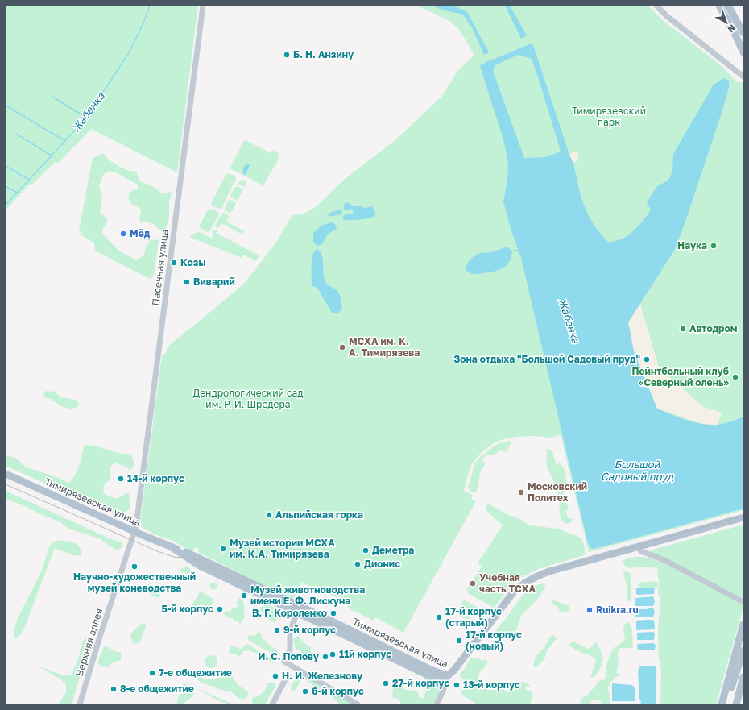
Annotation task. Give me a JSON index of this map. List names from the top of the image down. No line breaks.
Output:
{"streets":{"main road":["Тимирязевская улица"],"street":["Пасечная улица","Верхняя аллея"]},"crossings":[["Пасечная улица","Тимирязевская улица"],["Пасечная улица","Верхняя аллея"],["Тимирязевская улица","Верхняя аллея"]],"water":["Жабенка","Большой Садовый пруд"],"parks":["Тимирязевский парк","Дендрологический сад им. Р. И. Шредера"],"places":["Б. Н. Анзину","Мёд","Наука","Козы","Виварий","Автодром","МСХА им. К. А. Тимирязева","Зона отдыха \"Большой Садовый пруд\"","Пейнтбольный клуб «Северный олень»","14-й корпус","Московский Политех","Альпийская горка","Музей истории МСХА им. К.А. Тимирязева","Деметра","Дионис","Научно-художественный музей коневодства","Учебная часть ТСХА","Музей животноводства имени Е. Ф. Лискуна","5-й корпус","Ruikra.ru","В. Г. Короленко","17-й корпус (старый)","9-й корпус","17-й корпус (новый)","11й корпус","И. С. Попову","7-е общежитие","Н. И. Железнову","27-й корпус","13-й корпус","8-е общежитие","6-й корпус"],"north":"bottom right"}
